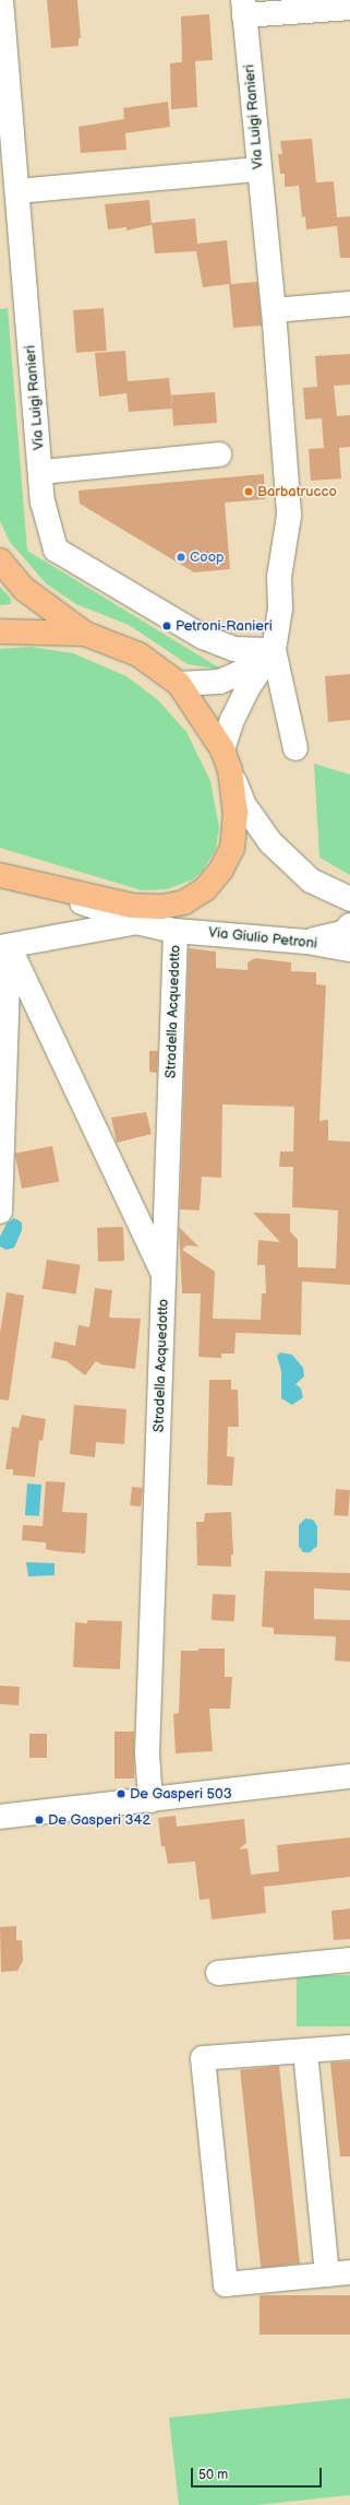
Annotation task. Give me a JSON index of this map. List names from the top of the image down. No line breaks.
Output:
{"streets":{"street":["Via Luigi Ranieri","Via Giulio Petroni","Stradella Acquedotto"]},"crossings":[["Via Giulio Petroni","Stradella Acquedotto"]],"places":["Barbatrucco","Coop","Petroni-Ranieri","De Gasperi 503","De Gasperi 342"],"scale_bar":"50 m"}
